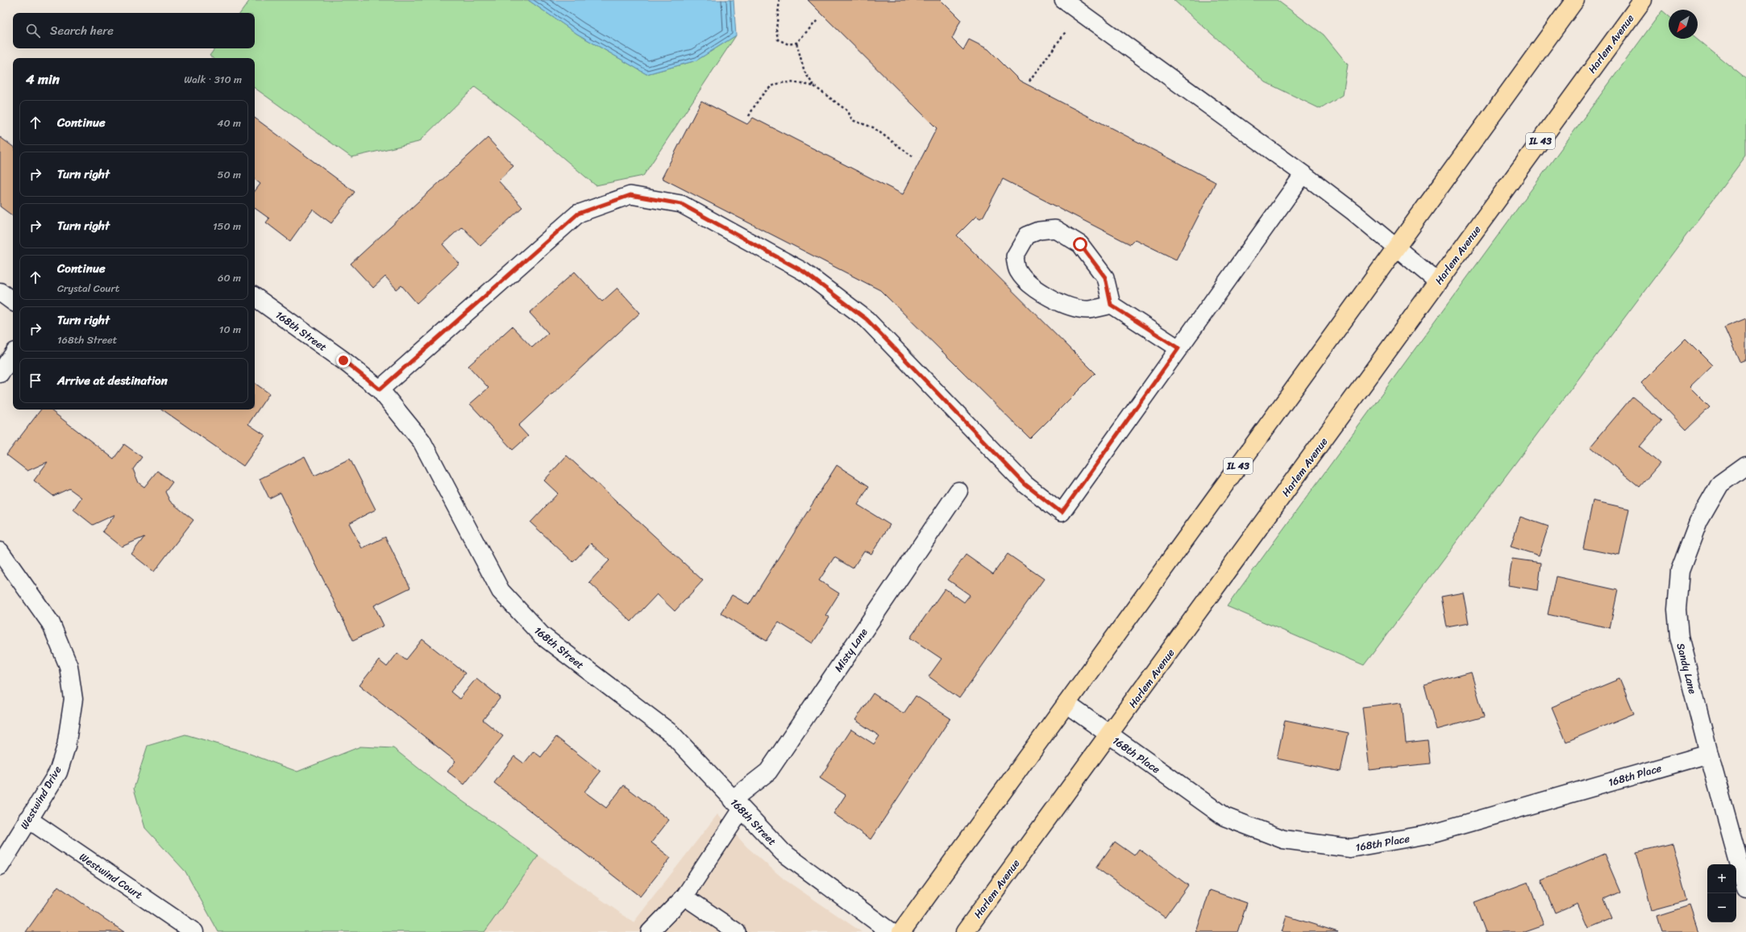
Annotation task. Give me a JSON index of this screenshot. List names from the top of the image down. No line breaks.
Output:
{"streets":{"main road":["Harlem Avenue","IL 43"],"street":["168th Street","Misty Lane","Sandy Lane","168th Place","Westwind Drive","Westwind Court"]},"crossings":[["Harlem Avenue","168th Place"],["IL 43","168th Place"],["168th Street","Misty Lane"],["Sandy Lane","168th Place"],["Westwind Drive","Westwind Court"]],"north":"bottom left","page":{"search":"Search here","heading":["4 min","Walk · 310 m"],"list":[["Continue","40 m"],["Turn right","50 m"],["Turn right","150 m"],["Continue","Crystal Court","60 m"],["Turn right","168th Street","10 m"],"Arrive at destination"],"map_buttons":["+","−"]}}
